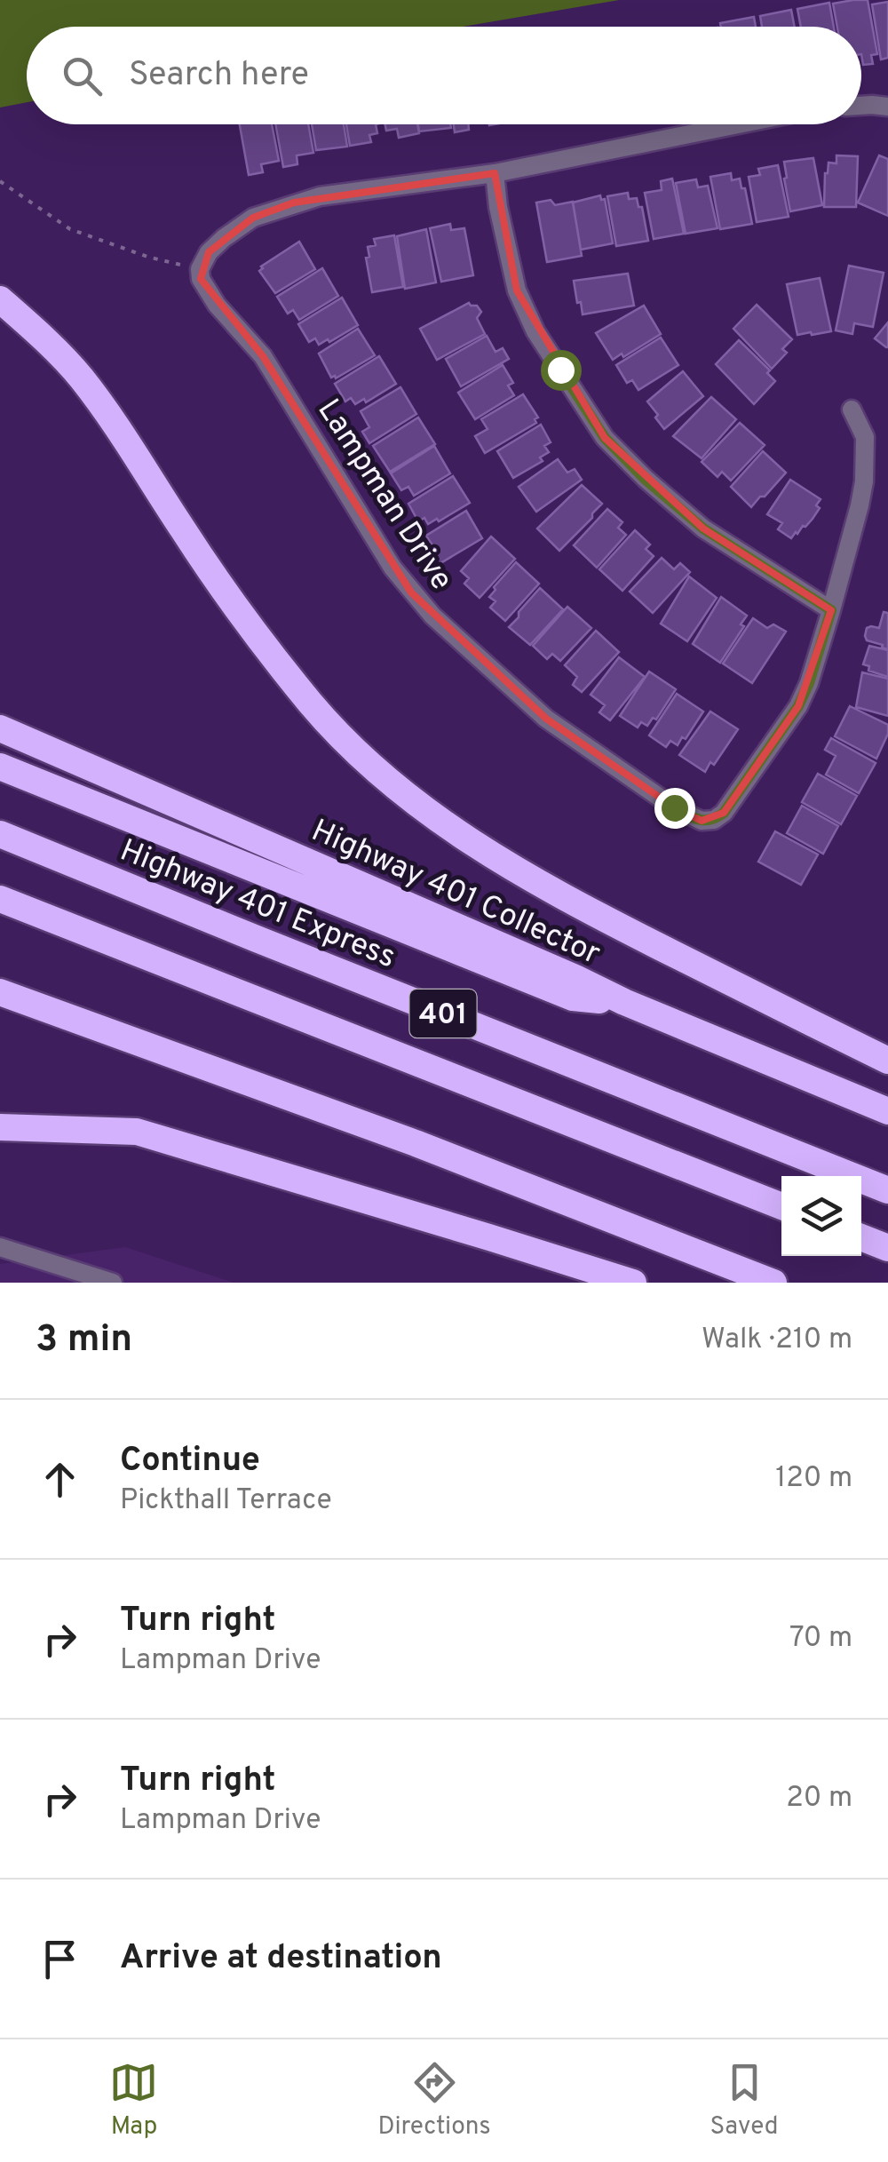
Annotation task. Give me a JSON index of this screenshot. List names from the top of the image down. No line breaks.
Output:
{"streets":{"highway":["Highway 401 Collector","Highway 401 Express","401"],"street":["Lampman Drive"]},"page":{"search":"Search here","heading":["3 min","Walk · 210 m"],"list":[["Continue","Pickthall Terrace","120 m"],["Turn right","Lampman Drive","70 m"],["Turn right","Lampman Drive","20 m"],"Arrive at destination"],"nav":["Map","Directions","Saved"]}}
